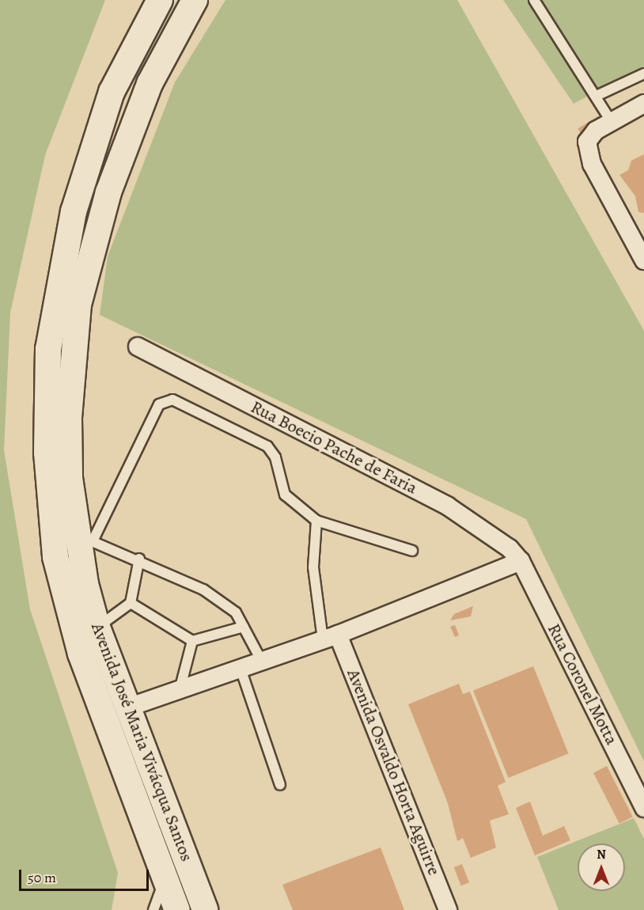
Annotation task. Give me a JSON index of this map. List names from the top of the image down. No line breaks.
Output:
{"streets":{"main road":["Avenida José Maria Vivácqua Santos"],"street":["Rua Boecio Pache de Faria","Rua Coronel Motta","Avenida Osvaldo Horta Aguirre"]},"crossings":[["Rua Boecio Pache de Faria","Rua Coronel Motta"]],"scale_bar":"50 m","north":"top"}
